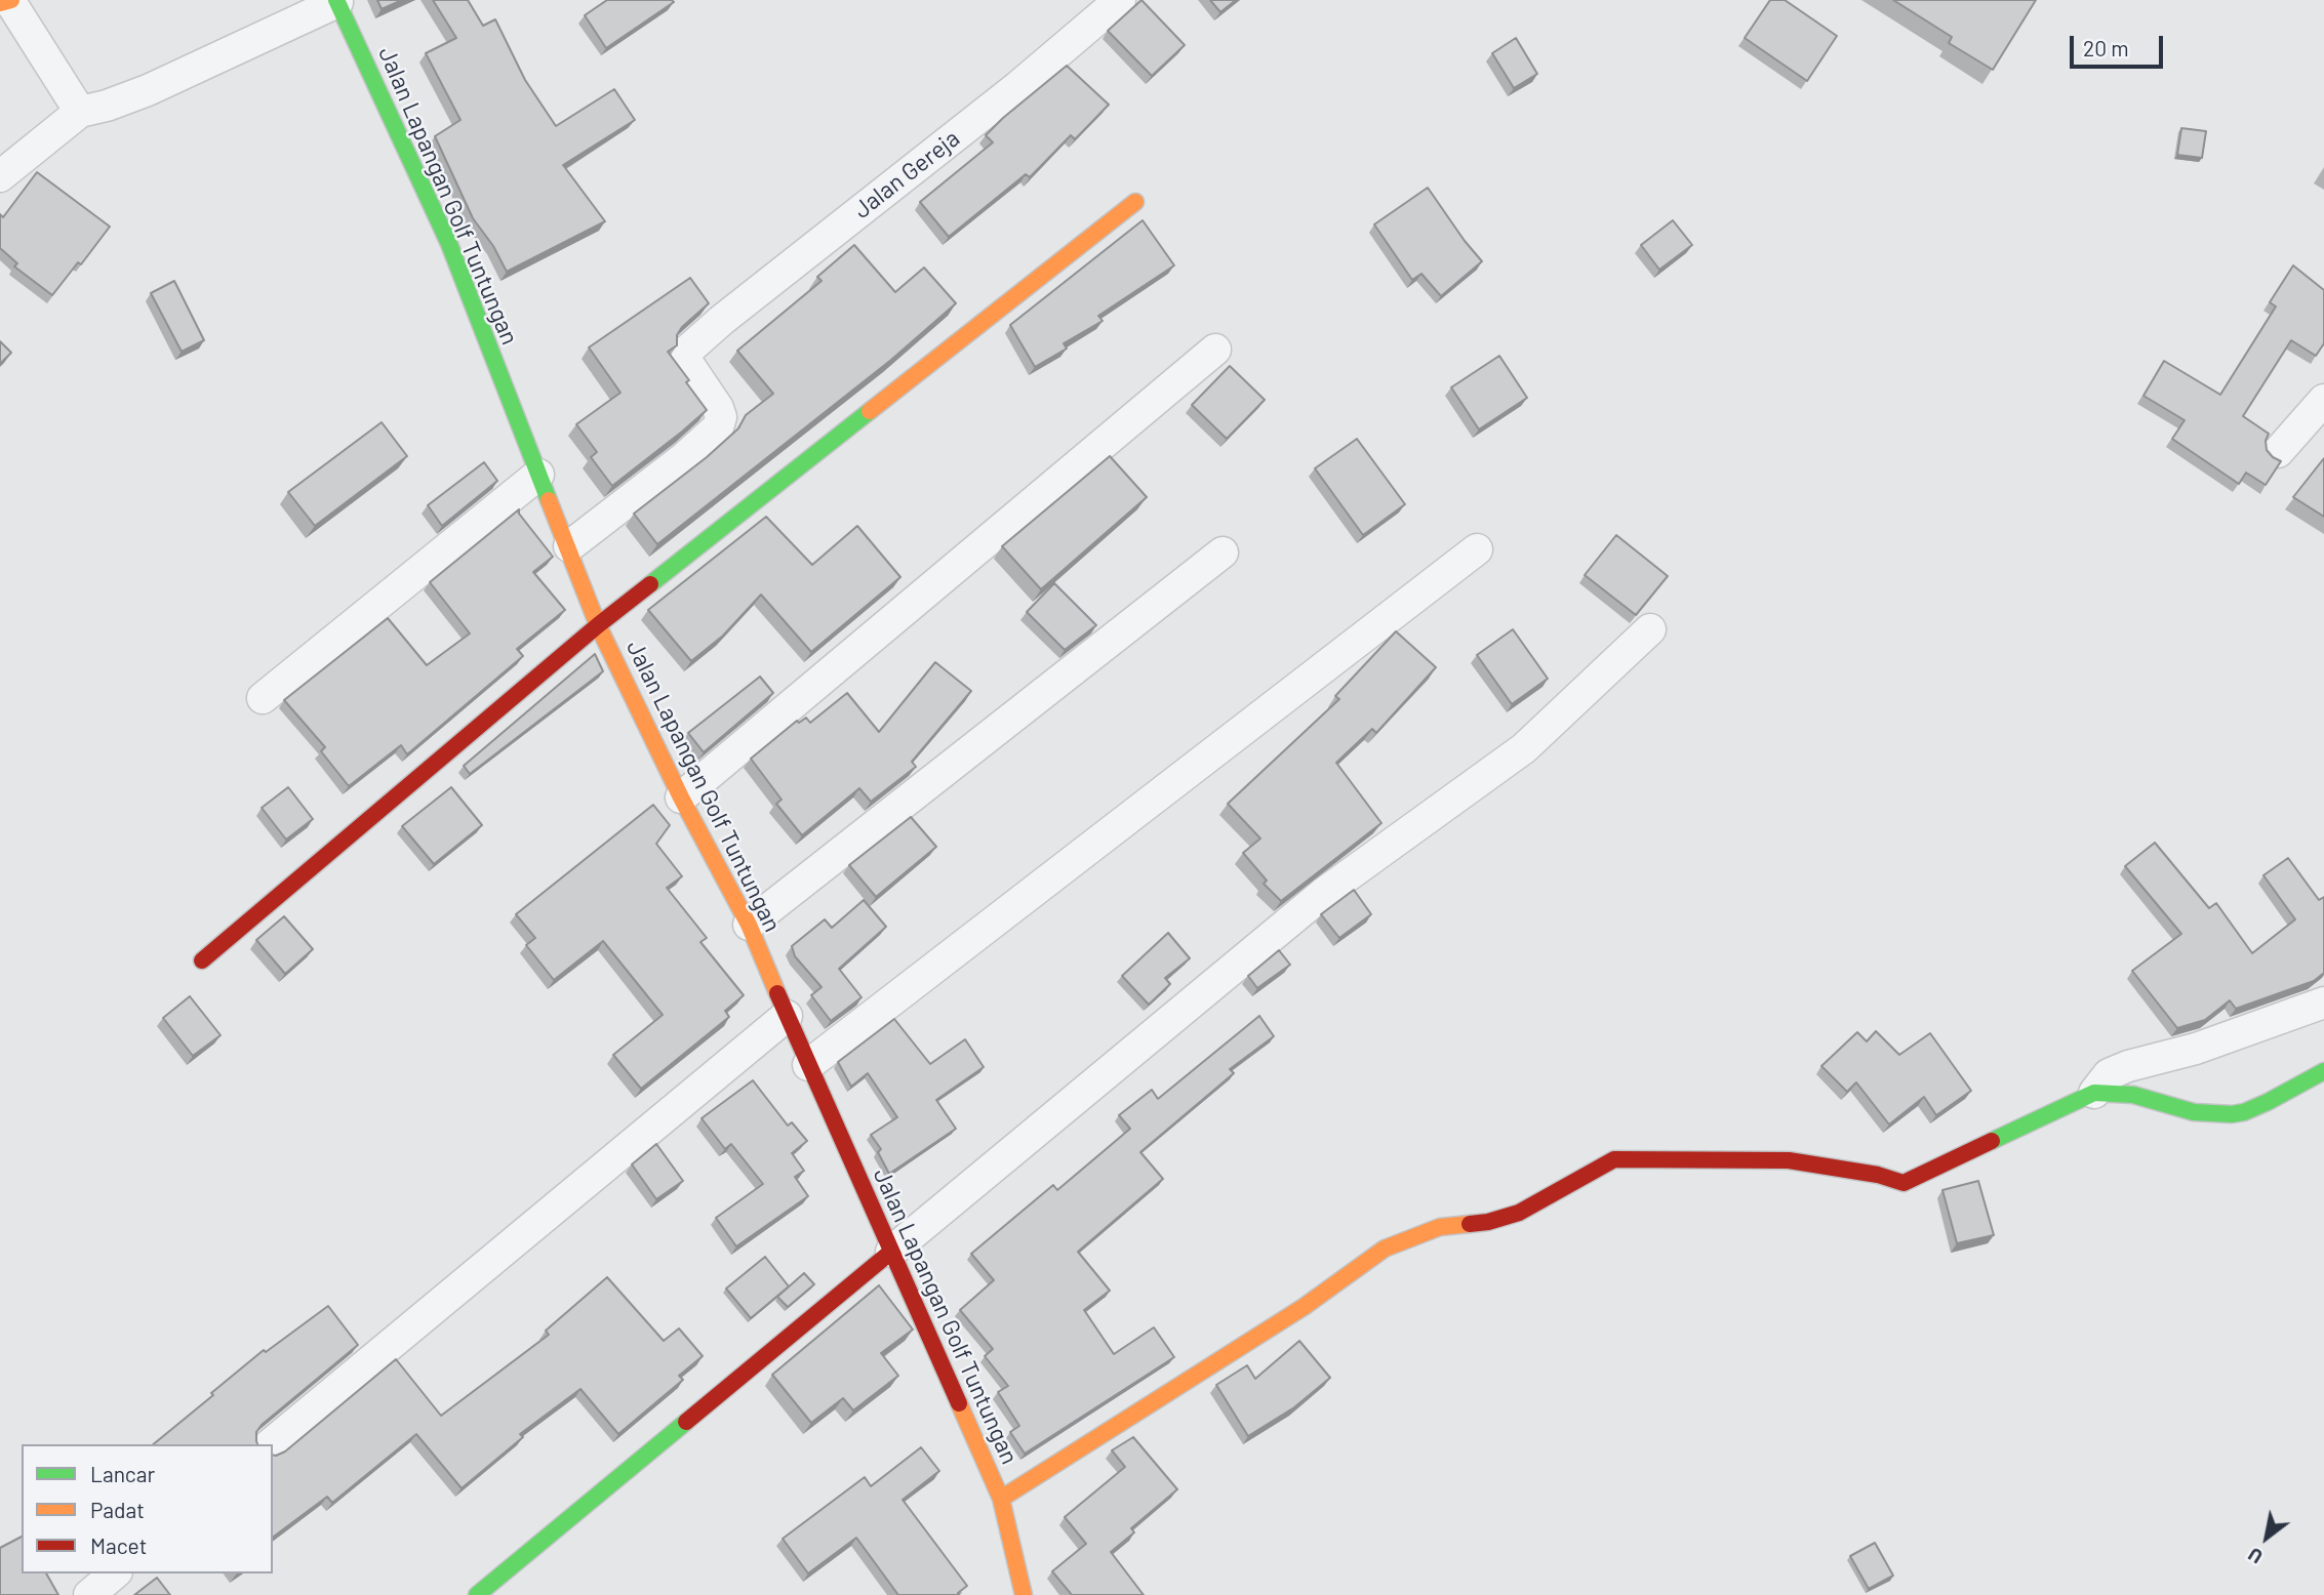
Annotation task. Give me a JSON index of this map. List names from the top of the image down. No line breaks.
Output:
{"streets":{"main road":["Jalan Lapangan Golf Tuntungan"],"street":["Jalan Gereja"]},"crossings":[["Jalan Gereja","Jalan Lapangan Golf Tuntungan"]],"legend":["Lancar","Padat","Macet"],"scale_bar":"20 m","north":"bottom left"}
